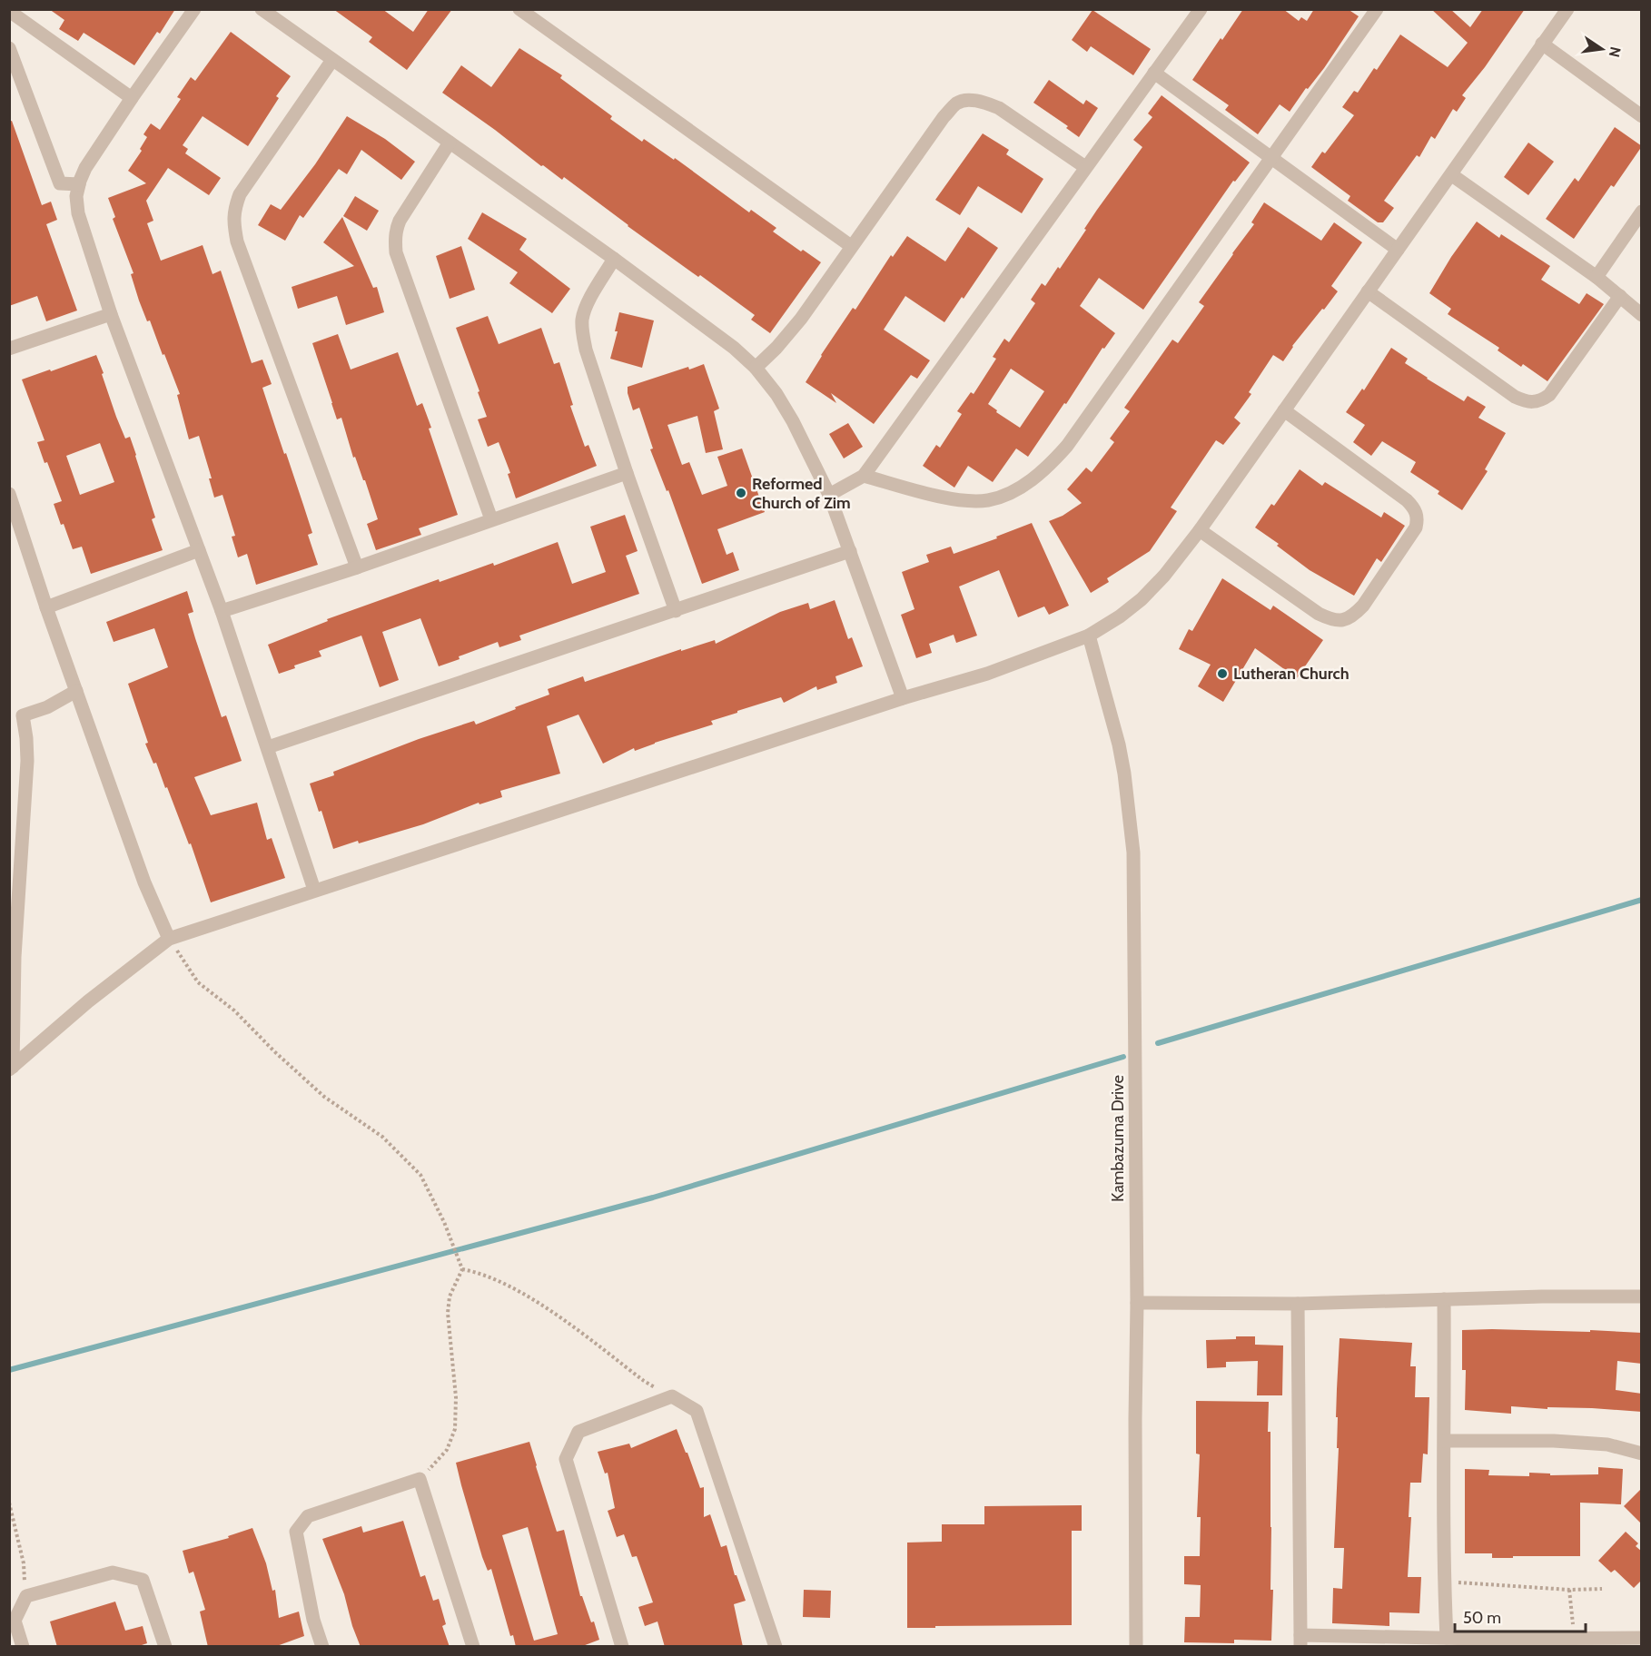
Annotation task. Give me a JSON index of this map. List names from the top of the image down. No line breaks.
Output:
{"streets":{"street":["Kambazuma Drive"]},"places":["Reformed Church of Zim","Lutheran Church"],"scale_bar":"50 m","north":"right"}
